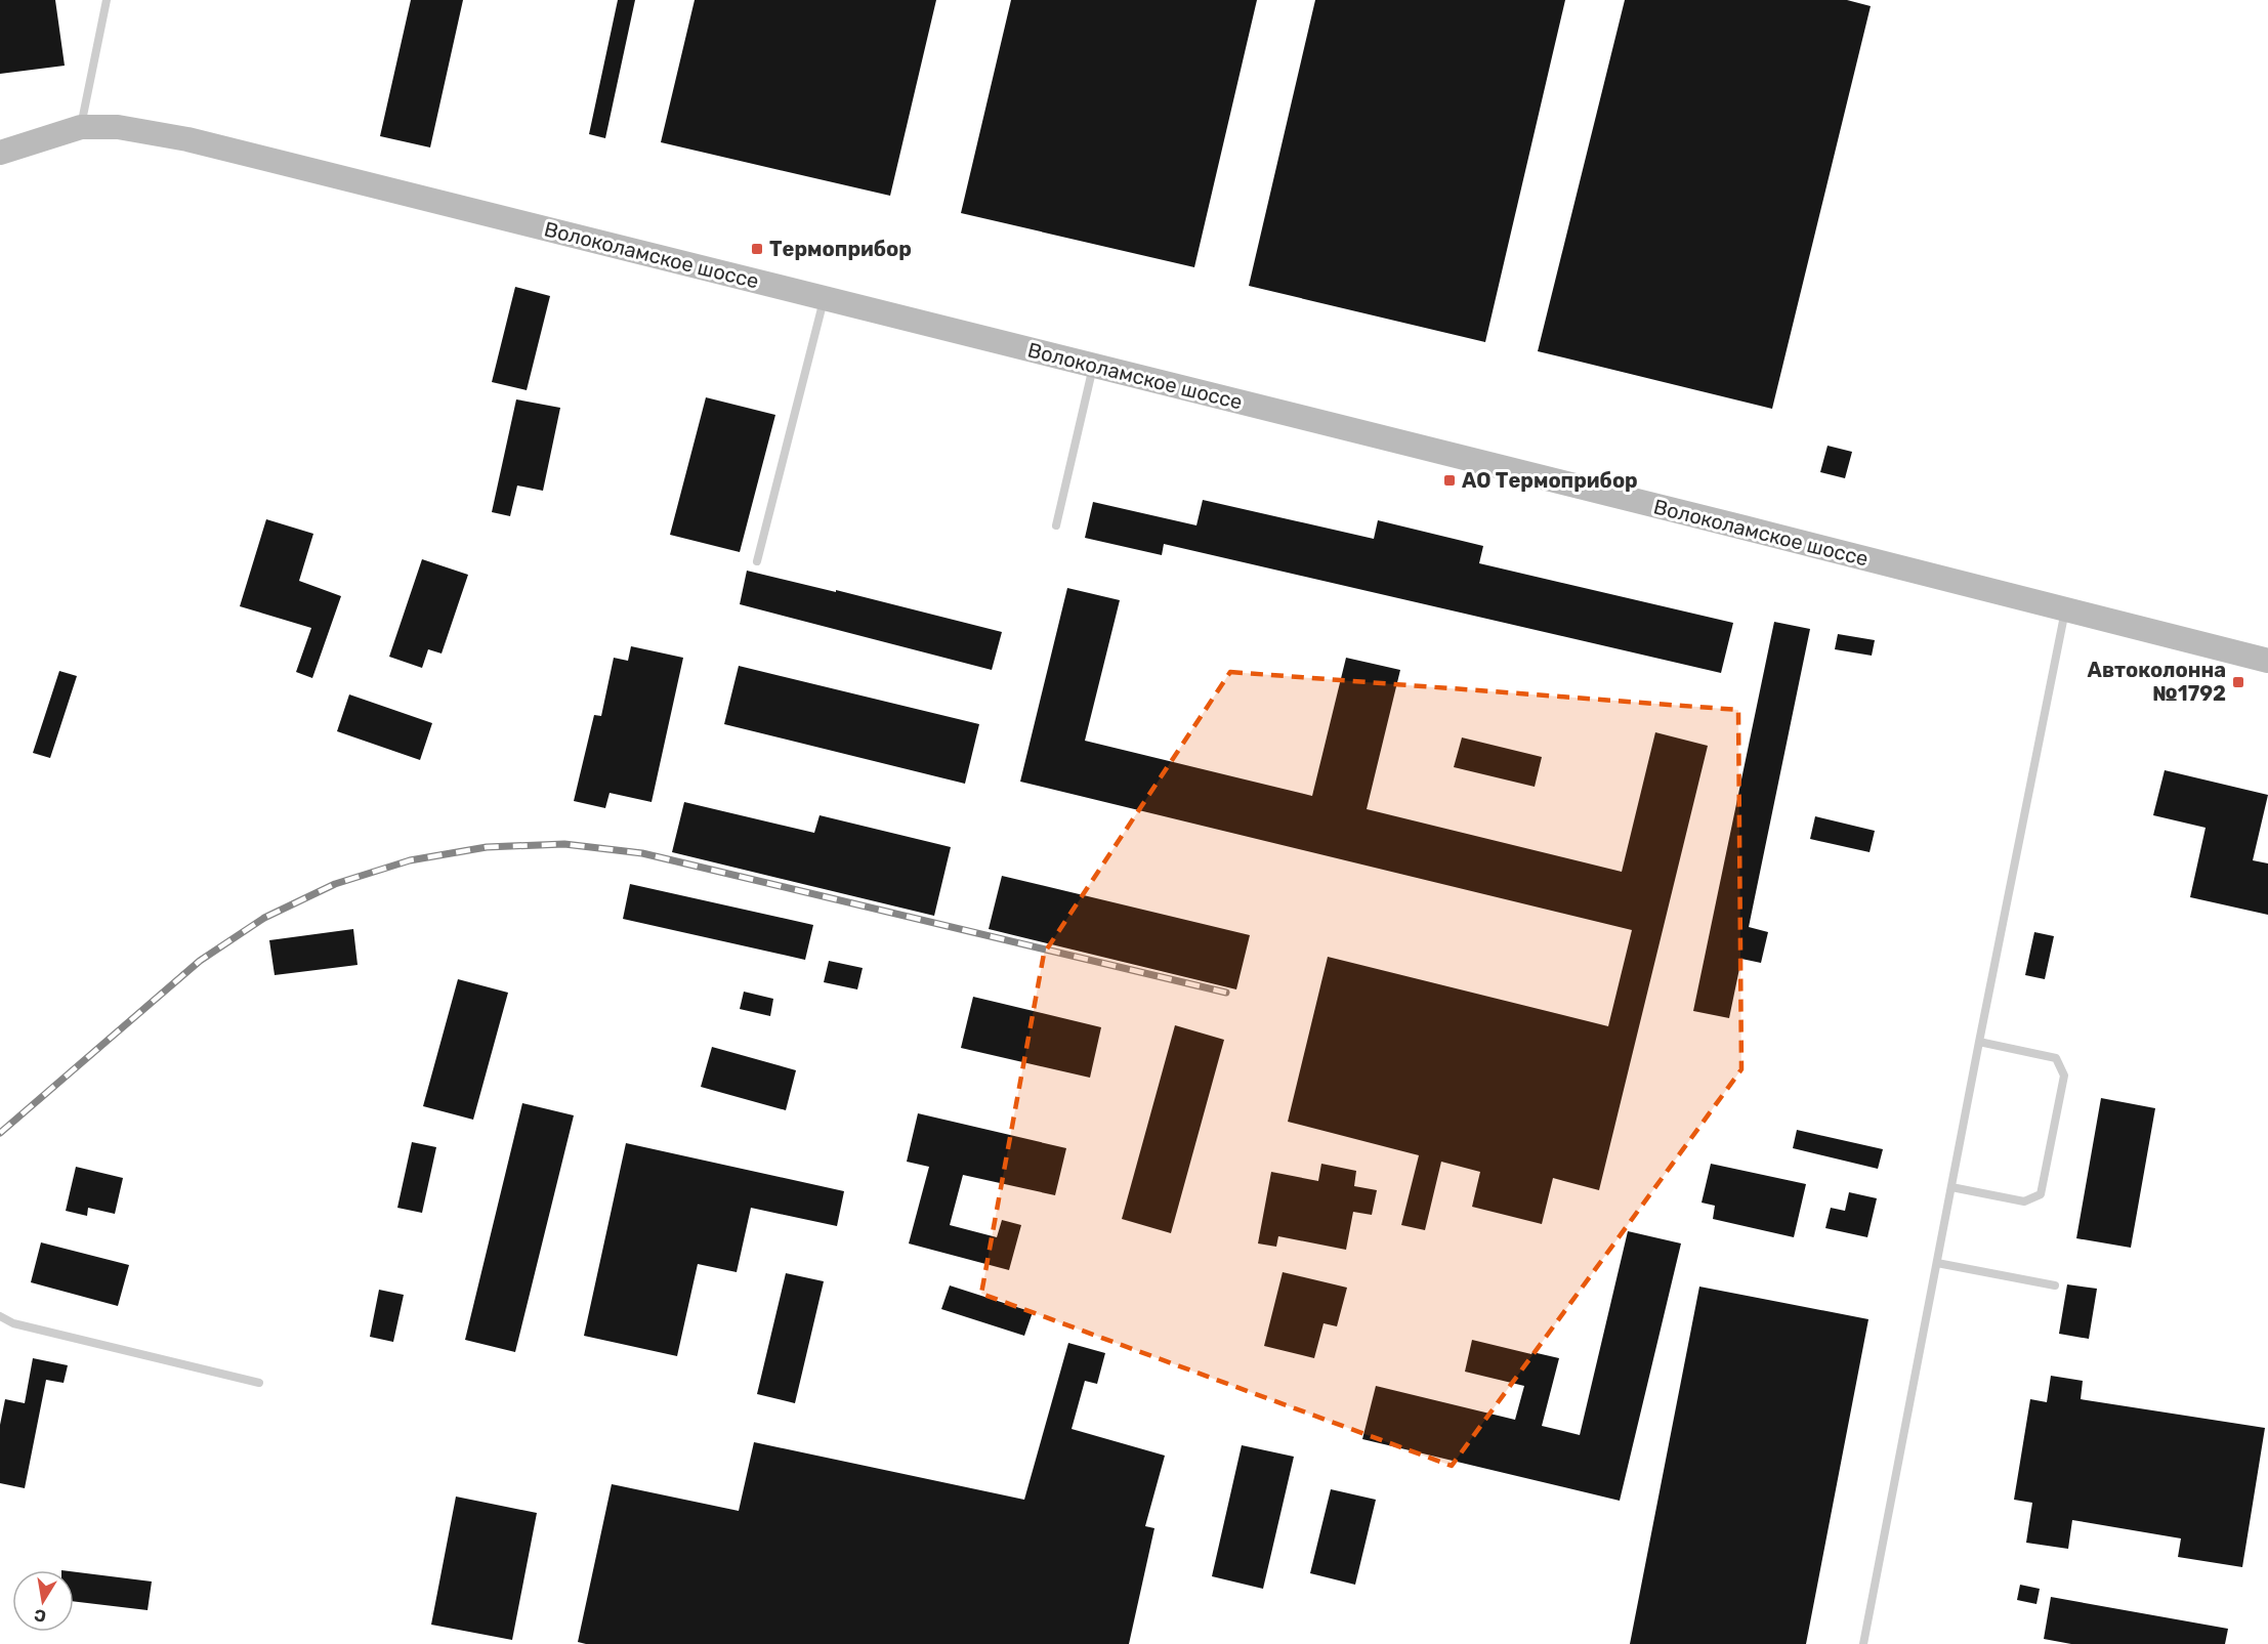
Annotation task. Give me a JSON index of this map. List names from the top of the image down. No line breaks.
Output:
{"streets":{"street":["Волоколамское шоссе"]},"places":{"transit":["Термоприбор","АО Термоприбор","Автоколонна №1792"]},"north":"bottom"}
